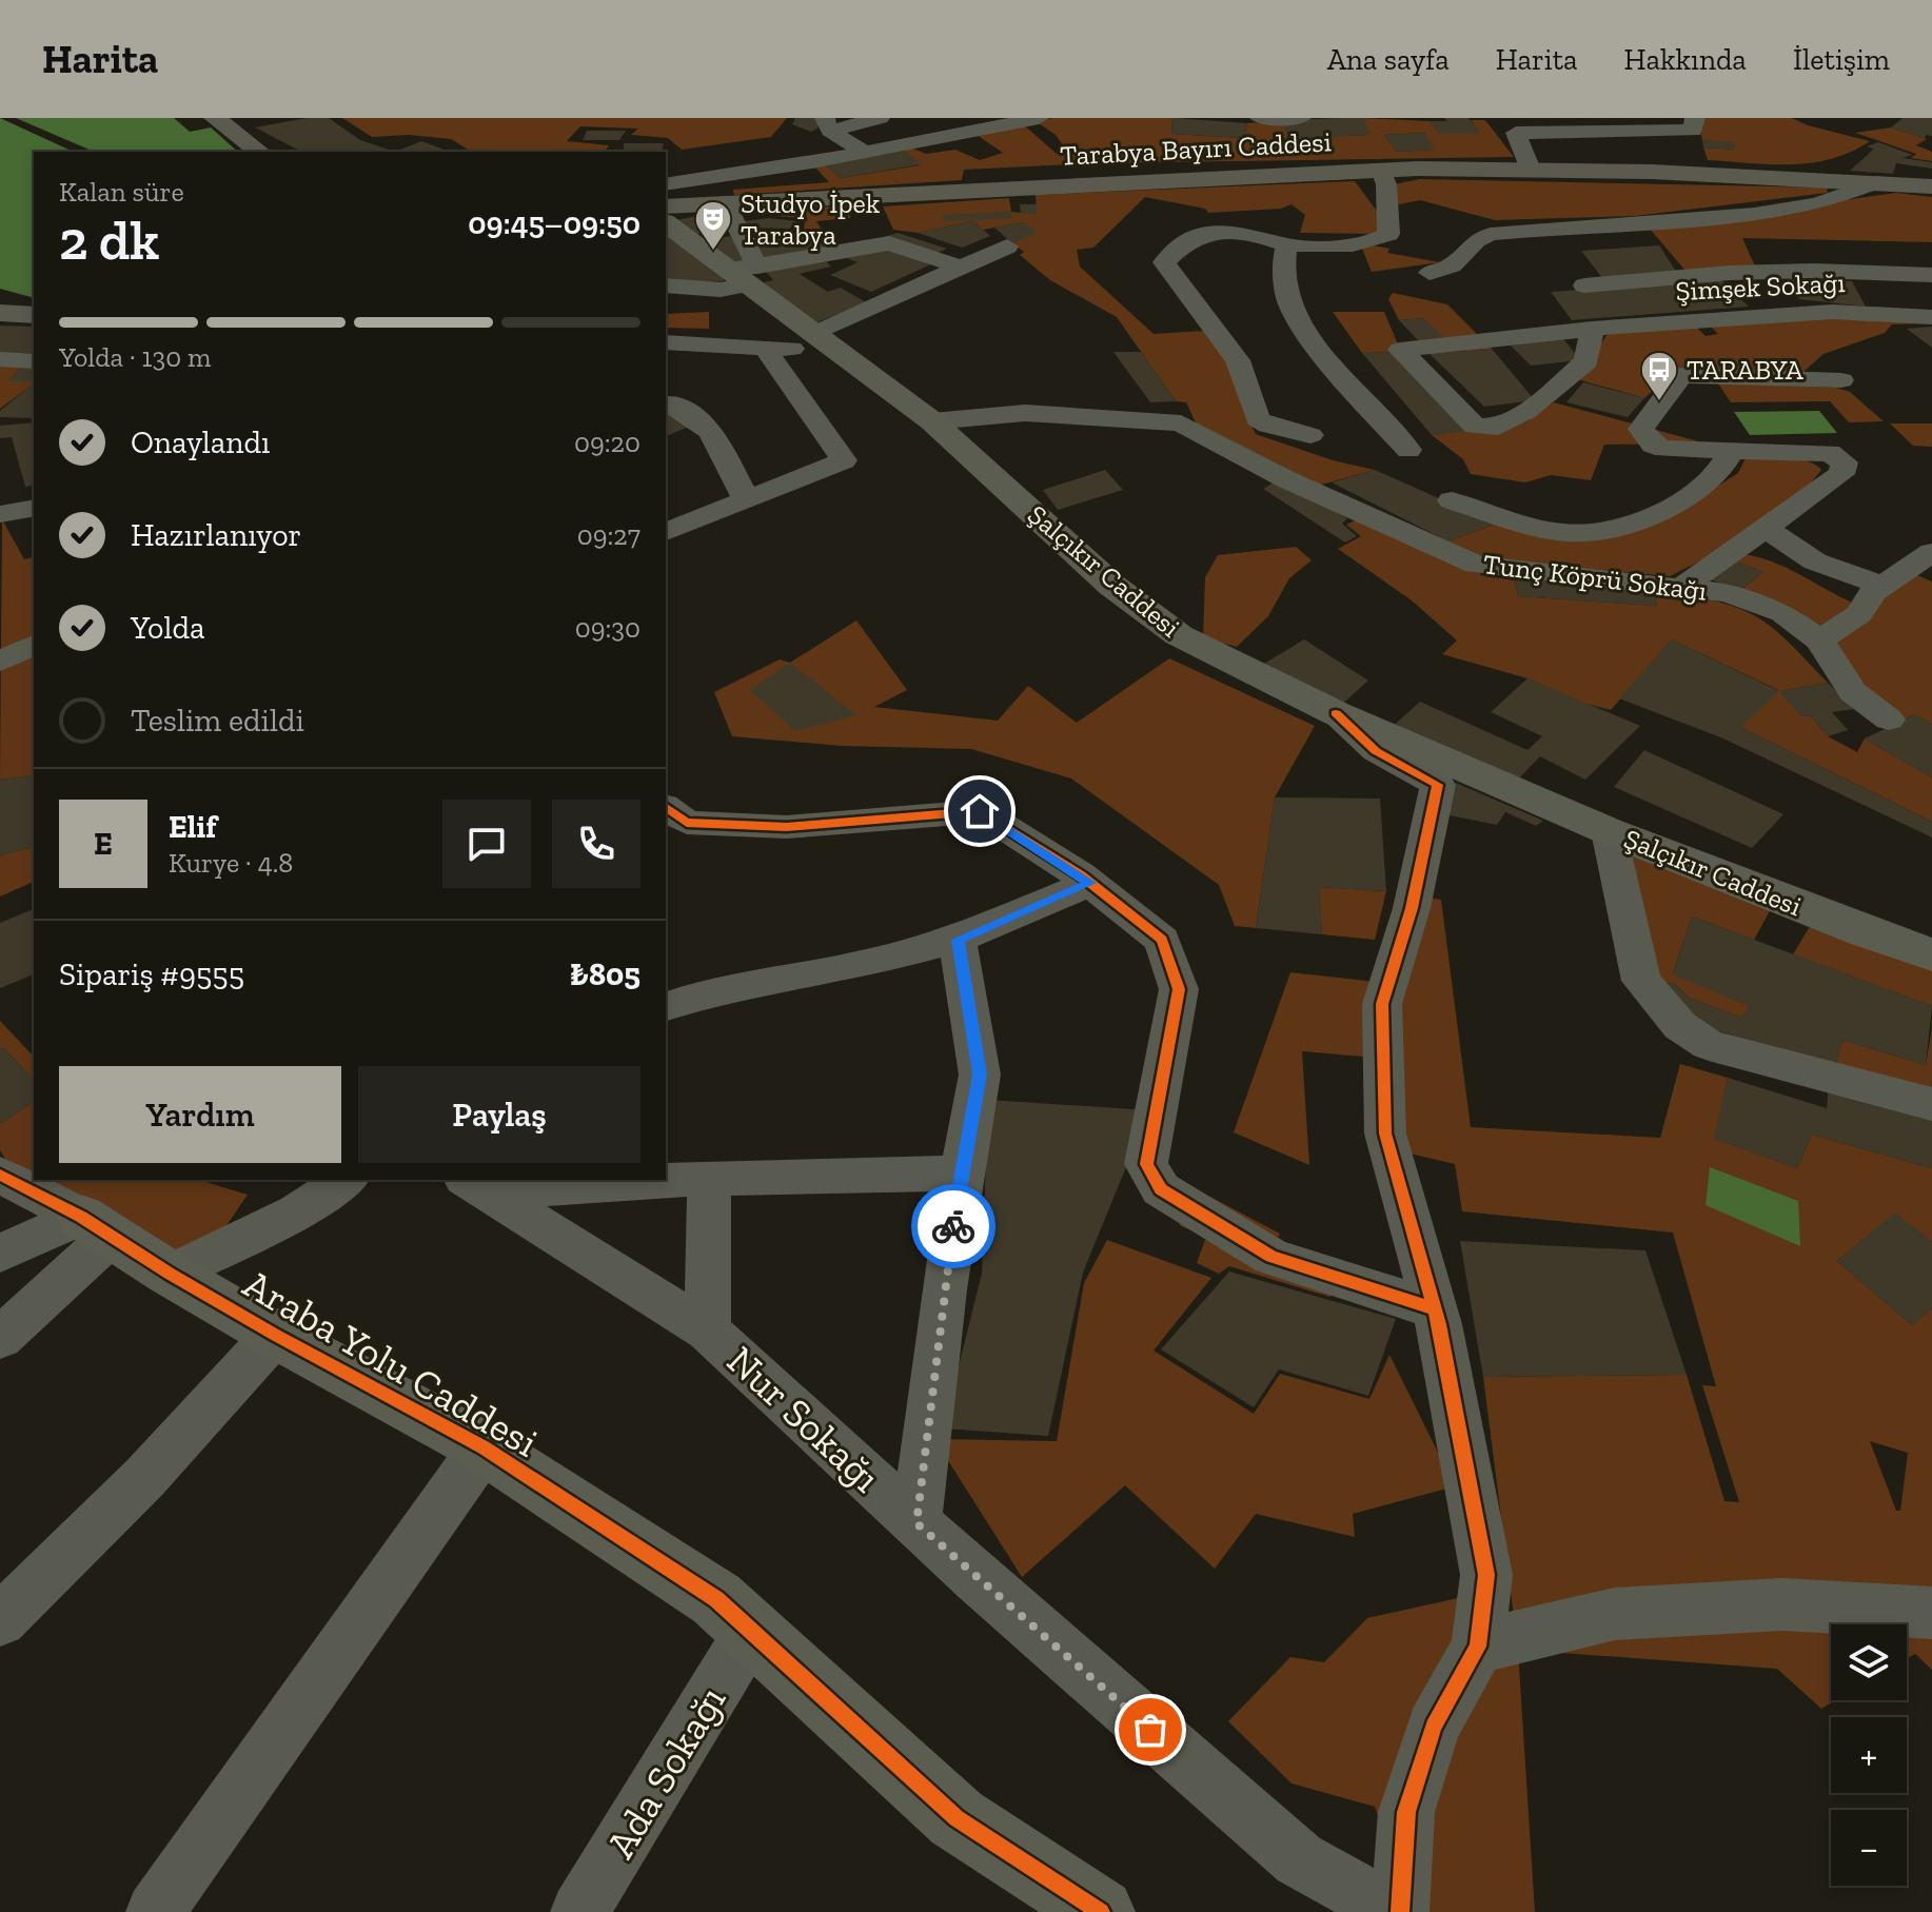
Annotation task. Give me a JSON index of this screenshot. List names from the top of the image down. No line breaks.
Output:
{"streets":{"main road":["Tarabya Bayırı Caddesi","Şalçıkır Caddesi","Araba Yolu Caddesi"],"street":["Şimşek Sokağı","Tunç Köprü Sokağı","Nur Sokağı","Ada Sokağı"]},"crossings":[["Şalçıkır Caddesi","Tunç Köprü Sokağı"],["Araba Yolu Caddesi","Ada Sokağı"]],"places":{"theatre":["Studyo İpek Tarabya"],"bus stop":["TARABYA"]},"page":{"header":"Harita","nav":["Ana sayfa","Harita","Hakkında","İletişim"],"heading":["2 dk","Kalan süre","09:45–09:50"],"panel":["Elif","Kurye · 4.8","Sipariş #9555","₺805"],"bar":"Yolda · 130 m","list":[["Onaylandı","09:20"],["Hazırlanıyor","09:27"],["Yolda","09:30"],"Teslim edildi"],"round":"E","buttons":["Yardım","Paylaş"],"map_buttons":["+","−"]}}
